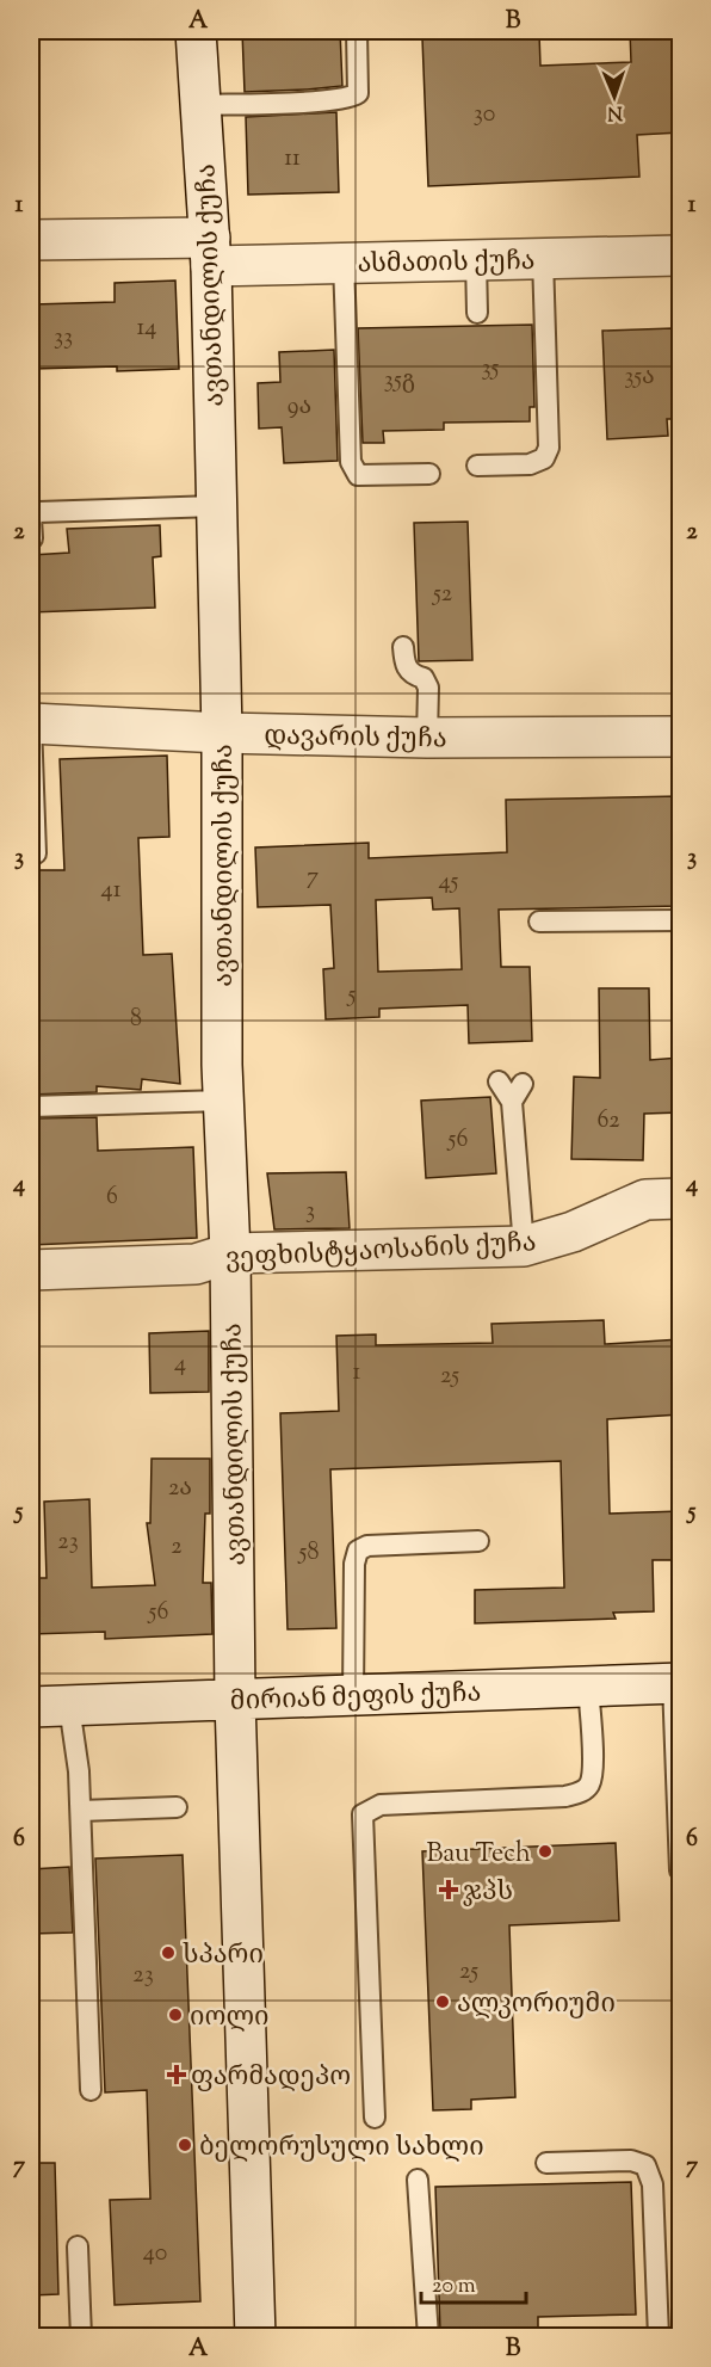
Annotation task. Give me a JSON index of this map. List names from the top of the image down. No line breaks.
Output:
{"streets":{"street":["ასმათის ქუჩა","ავთანდილის ქუჩა","დავარის ქუჩა","ვეფხისტყაოსანის ქუჩა","მირიან მეფის ქუჩა"]},"crossings":[["ასმათის ქუჩა","ავთანდილის ქუჩა"],["ავთანდილის ქუჩა","დავარის ქუჩა"],["ავთანდილის ქუჩა","ვეფხისტყაოსანის ქუჩა"],["ავთანდილის ქუჩა","მირიან მეფის ქუჩა"]],"places":{"other":["Bau Tech","სპარი","ალკორიუმი","იოლი","ბელორუსული სახლი"],"health":["ჯპს","ფარმადეპო"]},"house_numbers":["30","11","14","33","35","35ა","35გ","9ა","52","7","45","41","5","8","62","56","6","3","4","1","25","2ა","23","2","58","56","25","23","40"],"scale_bar":"20 m","north":"bottom","grid":{"columns":["A","B"],"rows":["1","2","3","4","5","6","7"]}}
